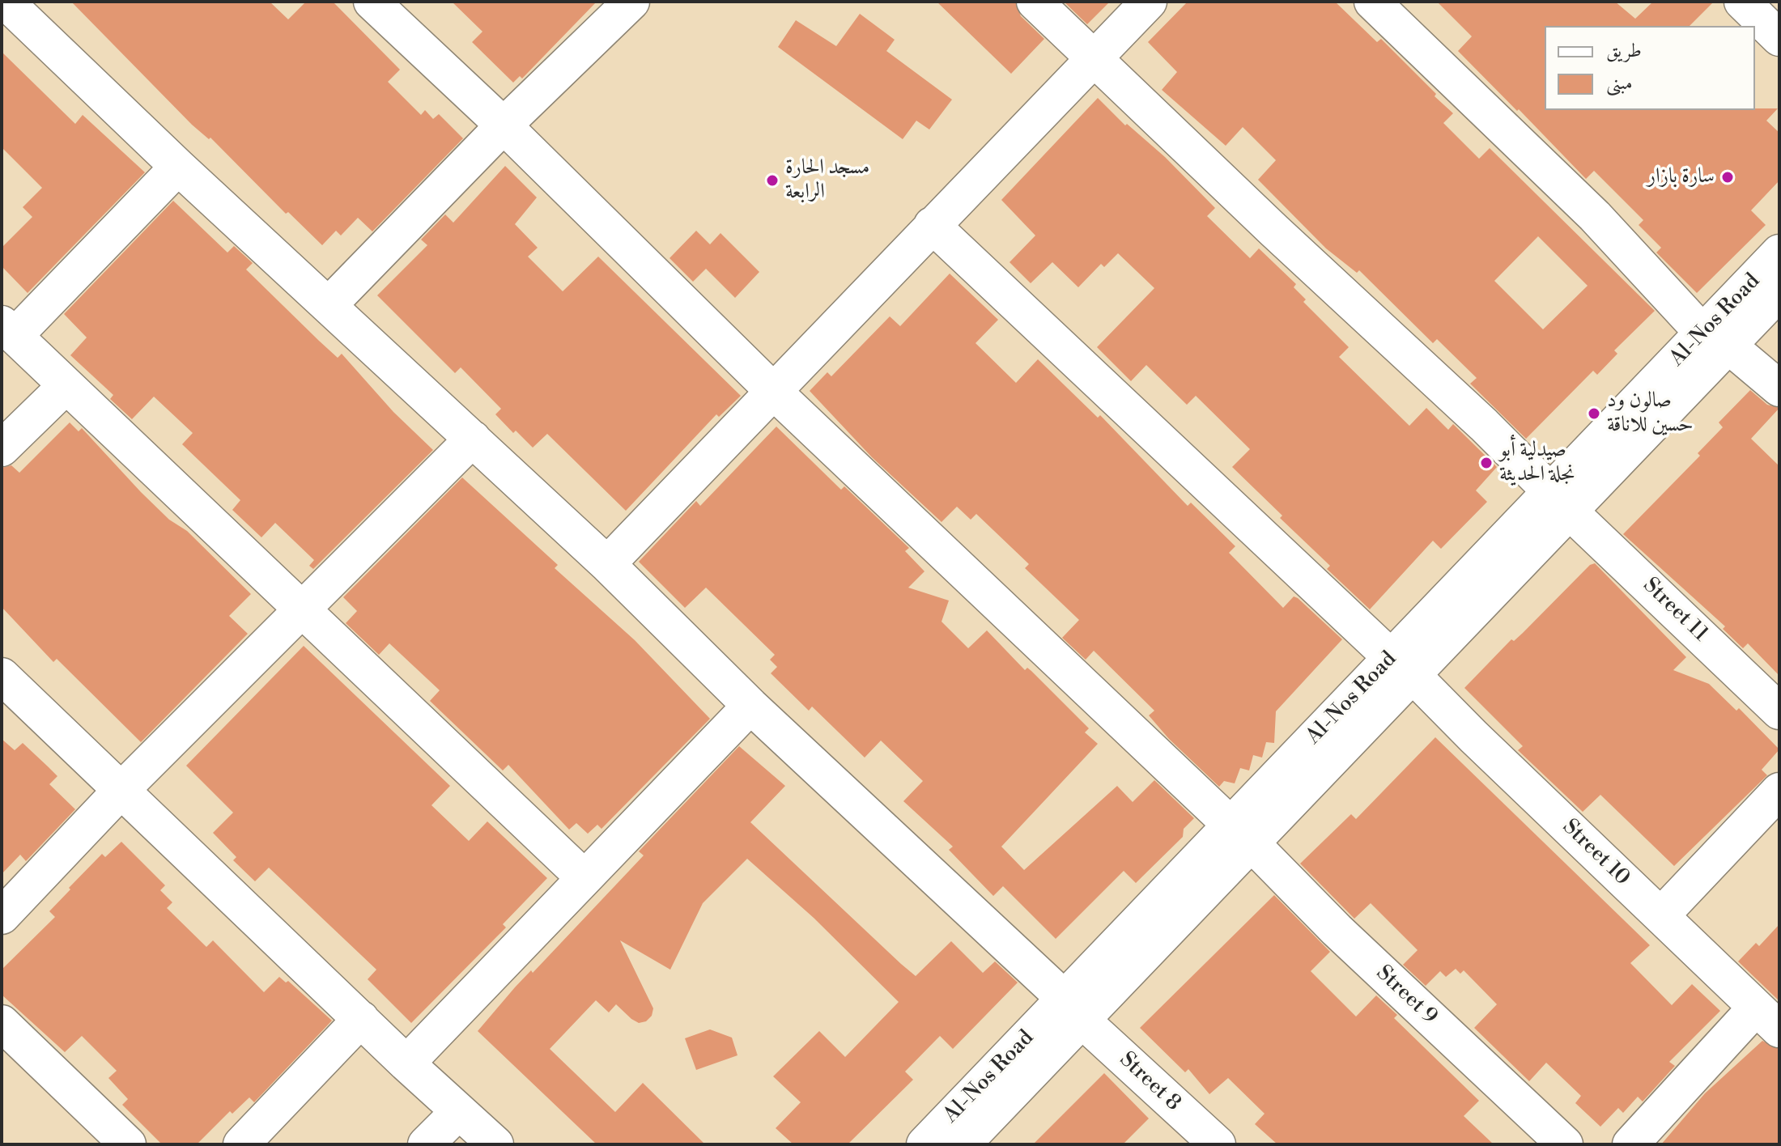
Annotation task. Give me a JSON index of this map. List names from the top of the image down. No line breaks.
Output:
{"streets":{"street":["Al-Nos Road","Street 11","Street 10","Street 9","Street 8"]},"crossings":[["Al-Nos Road","Street 11"],["Al-Nos Road","Street 10"],["Al-Nos Road","Street 9"],["Al-Nos Road","Street 8"]],"places":["سارة بازار","مسجد الحارة الرابعة","صالون ود حسين للاناقة","صيدلية أبو نجلة الحديثة"],"legend":["طريق","مبنى"]}
